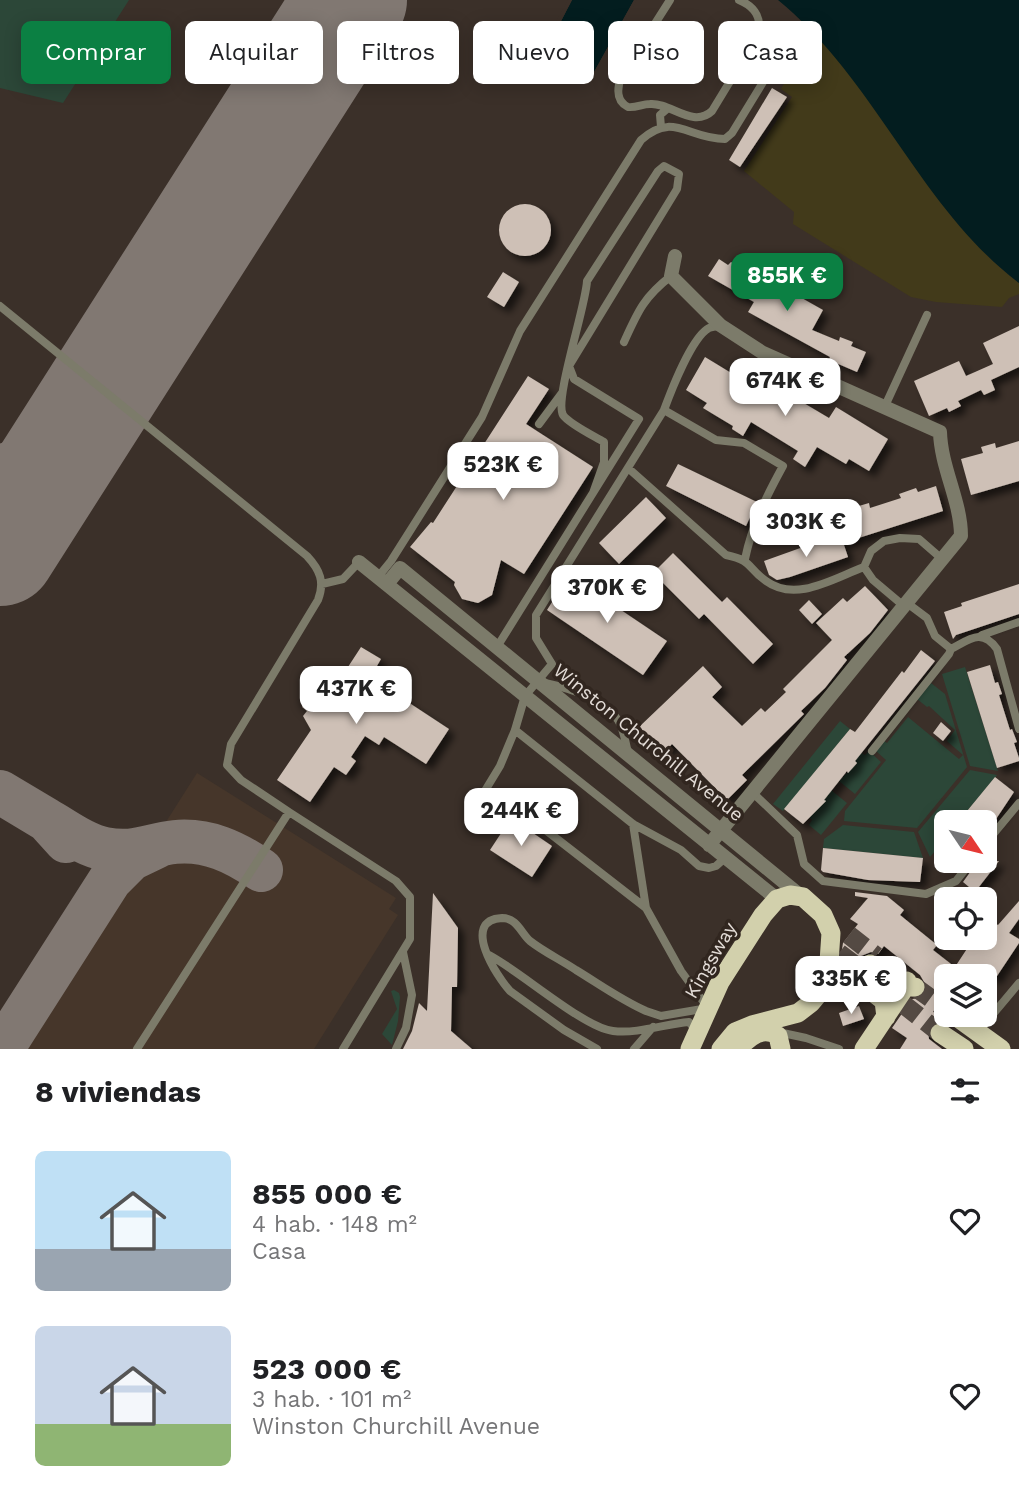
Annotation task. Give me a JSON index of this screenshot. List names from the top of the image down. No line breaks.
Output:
{"streets":{"highway":["Winston Churchill Avenue","Kingsway"]},"north":"bottom right","page":{"chip":["Comprar","Alquilar","Filtros","Nuevo","Piso","Casa"],"price":["855K €","674K €","523K €","303K €","370K €","437K €","244K €","335K €"],"heading":"8 viviendas","list":[{"name":"855 000 €","note":"4 hab. · 148 m² · Casa"},{"name":"523 000 €","note":"3 hab. · 101 m² · Winston Churchill Avenue"}]}}
